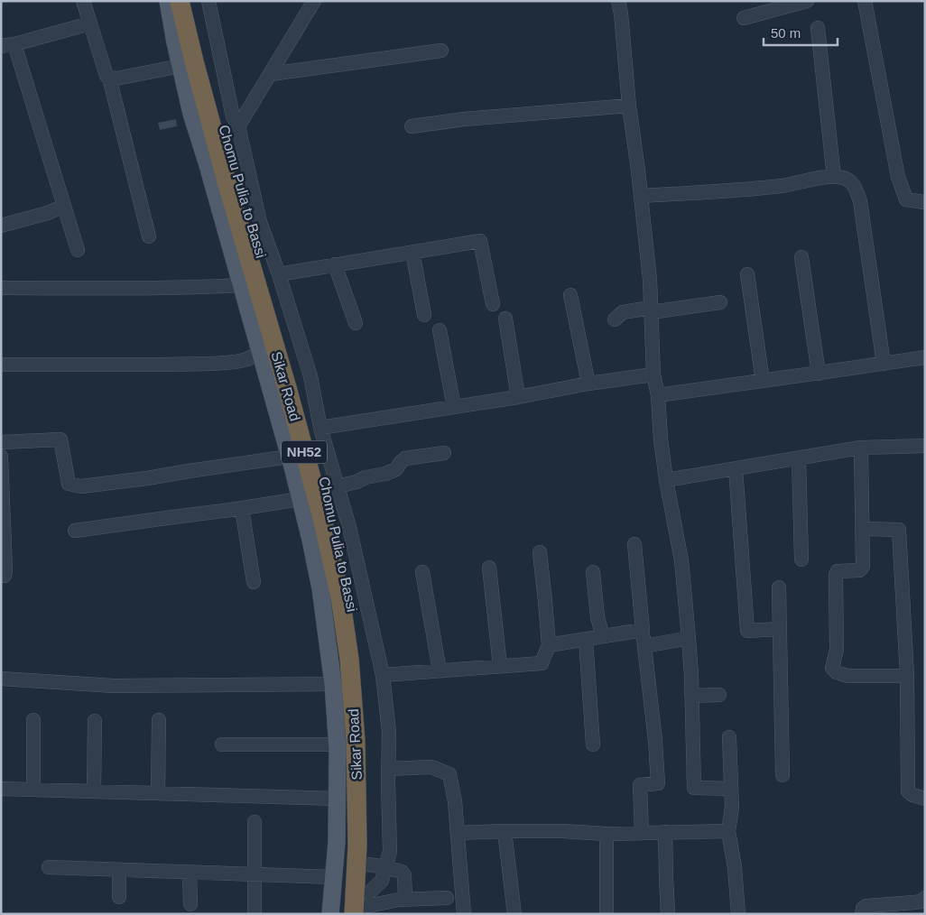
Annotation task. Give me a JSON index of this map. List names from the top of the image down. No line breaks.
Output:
{"streets":{"highway":["Chomu Pulia to Bassi","Sikar Road","NH52"]},"crossings":[["Chomu Pulia to Bassi","Sikar Road"]],"scale_bar":"50 m"}
